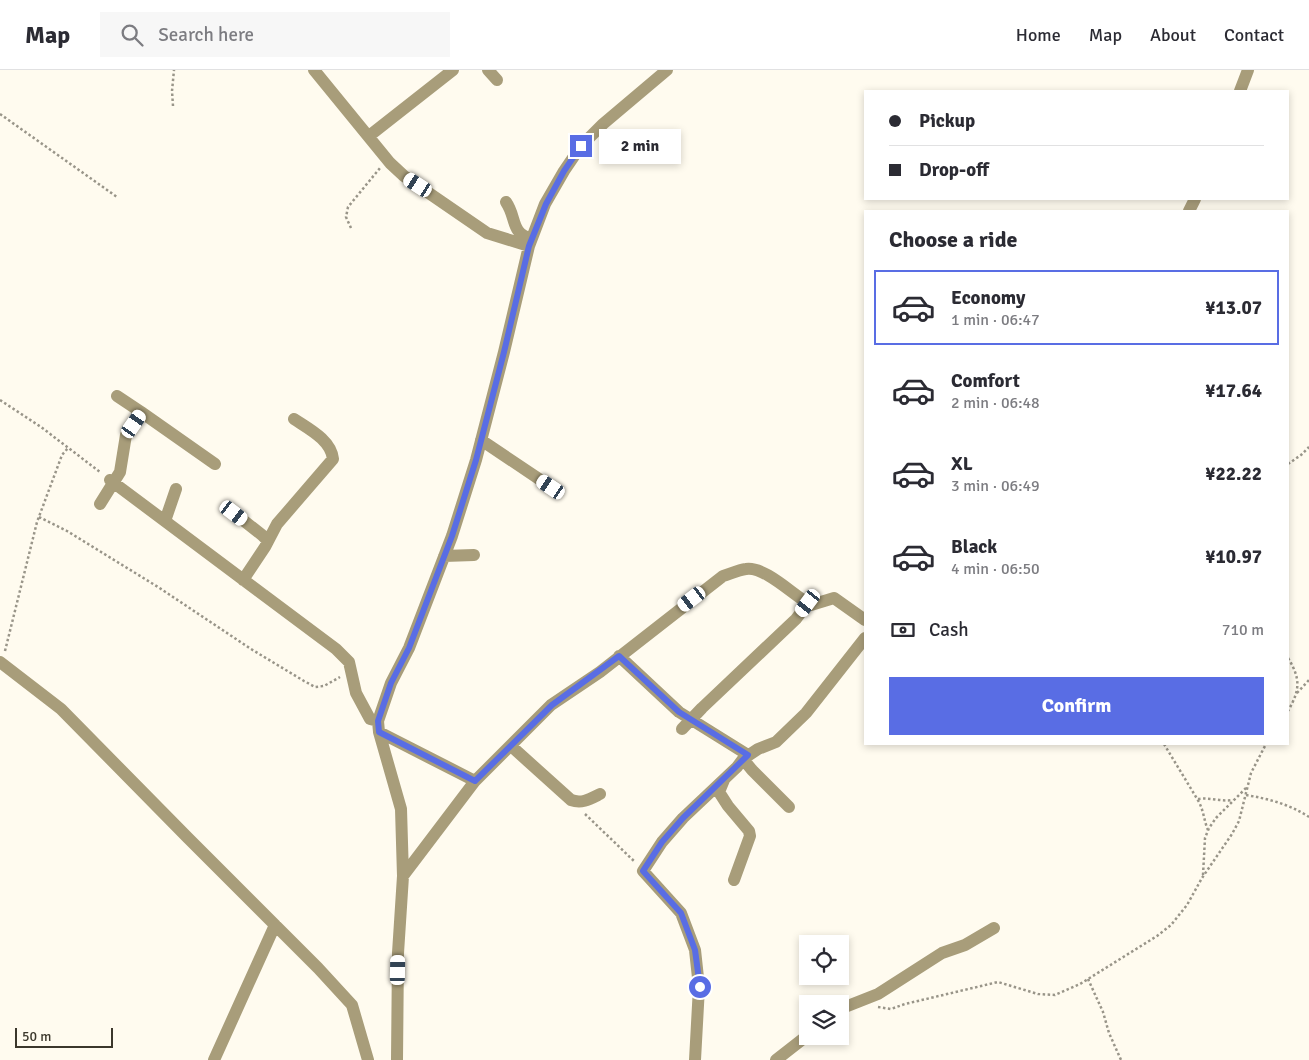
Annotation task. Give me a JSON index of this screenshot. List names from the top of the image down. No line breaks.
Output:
{"scale_bar":"50 m","page":{"header":"Map","search":"Search here","nav":["Home","Map","About","Contact"],"banner":["Pickup","Drop-off"],"bubble":"2 min","heading":"Choose a ride","list":[{"name":"Economy","note":"1 min · 06:47","value":"¥13.07"},{"name":"Comfort","note":"2 min · 06:48","value":"¥17.64"},{"name":"XL","note":"3 min · 06:49","value":"¥22.22"},{"name":"Black","note":"4 min · 06:50","value":"¥10.97"}],"pay":["Cash","710 m"],"buttons":"Confirm","scale":"50 m"}}
